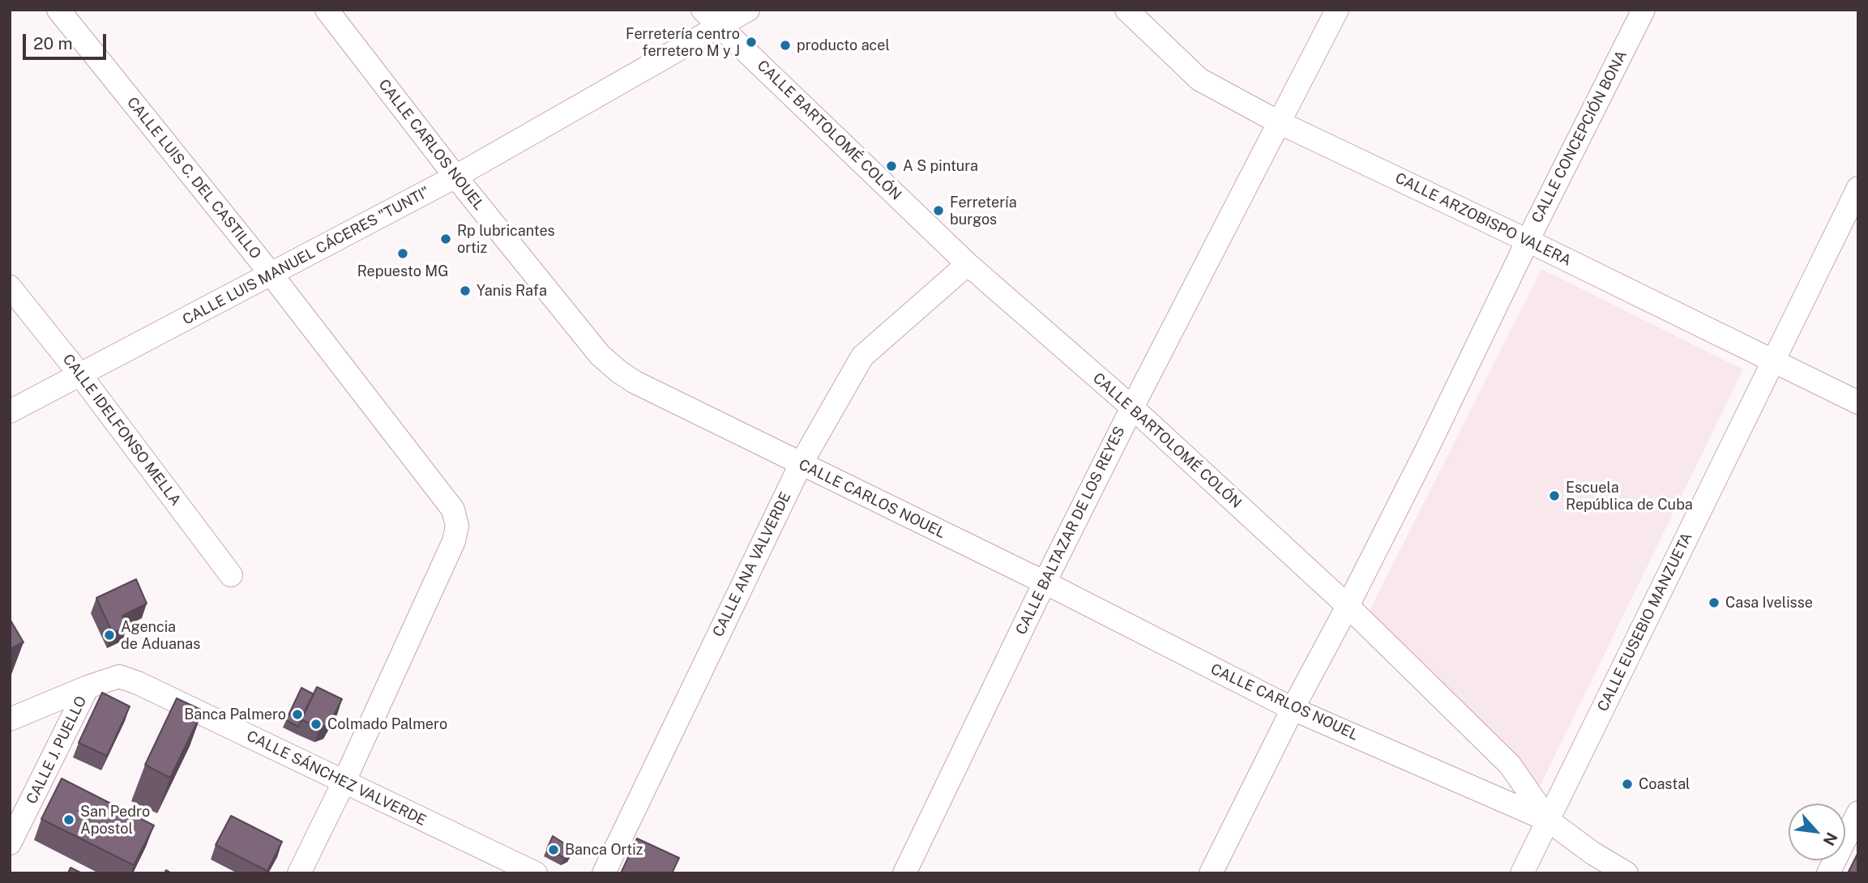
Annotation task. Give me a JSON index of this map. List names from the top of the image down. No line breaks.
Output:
{"streets":{"street":["CALLE BARTOLOMÉ COLÓN","CALLE CONCEPCIÓN BONA","CALLE CARLOS NOUEL","CALLE LUIS C. DEL CASTILLO","CALLE ARZOBISPO VALERA","CALLE LUIS MANUEL CÁCERES \"TUNTI\"","CALLE IDELFONSO MELLA","CALLE BALTAZAR DE LOS REYES","CALLE ANA VALVERDE","CALLE EUSEBIO MANZUETA","CALLE J. PUELLO","CALLE SÁNCHEZ VALVERDE"]},"crossings":[["CALLE BARTOLOMÉ COLÓN","CALLE CONCEPCIÓN BONA"],["CALLE BARTOLOMÉ COLÓN","CALLE CARLOS NOUEL"],["CALLE BARTOLOMÉ COLÓN","CALLE LUIS MANUEL CÁCERES \"TUNTI\""],["CALLE BARTOLOMÉ COLÓN","CALLE BALTAZAR DE LOS REYES"],["CALLE BARTOLOMÉ COLÓN","CALLE ANA VALVERDE"],["CALLE BARTOLOMÉ COLÓN","CALLE EUSEBIO MANZUETA"],["CALLE CONCEPCIÓN BONA","CALLE ARZOBISPO VALERA"],["CALLE CARLOS NOUEL","CALLE LUIS MANUEL CÁCERES \"TUNTI\""],["CALLE CARLOS NOUEL","CALLE BALTAZAR DE LOS REYES"],["CALLE CARLOS NOUEL","CALLE ANA VALVERDE"],["CALLE CARLOS NOUEL","CALLE EUSEBIO MANZUETA"],["CALLE LUIS C. DEL CASTILLO","CALLE LUIS MANUEL CÁCERES \"TUNTI\""],["CALLE LUIS C. DEL CASTILLO","CALLE SÁNCHEZ VALVERDE"],["CALLE ARZOBISPO VALERA","CALLE BALTAZAR DE LOS REYES"],["CALLE ARZOBISPO VALERA","CALLE EUSEBIO MANZUETA"],["CALLE LUIS MANUEL CÁCERES \"TUNTI\"","CALLE IDELFONSO MELLA"],["CALLE J. PUELLO","CALLE SÁNCHEZ VALVERDE"]],"places":["Ferretería centro ferretero M y J","producto acel","A S pintura","Ferretería burgos","Rp lubricantes ortiz","Repuesto MG","Yanis Rafa","Escuela República de Cuba","Casa Ivelisse","Agencia de Aduanas","Banca Palmero","Colmado Palmero","Coastal","San Pedro Apostol","Banca Ortiz"],"scale_bar":"20 m","north":"bottom right"}
